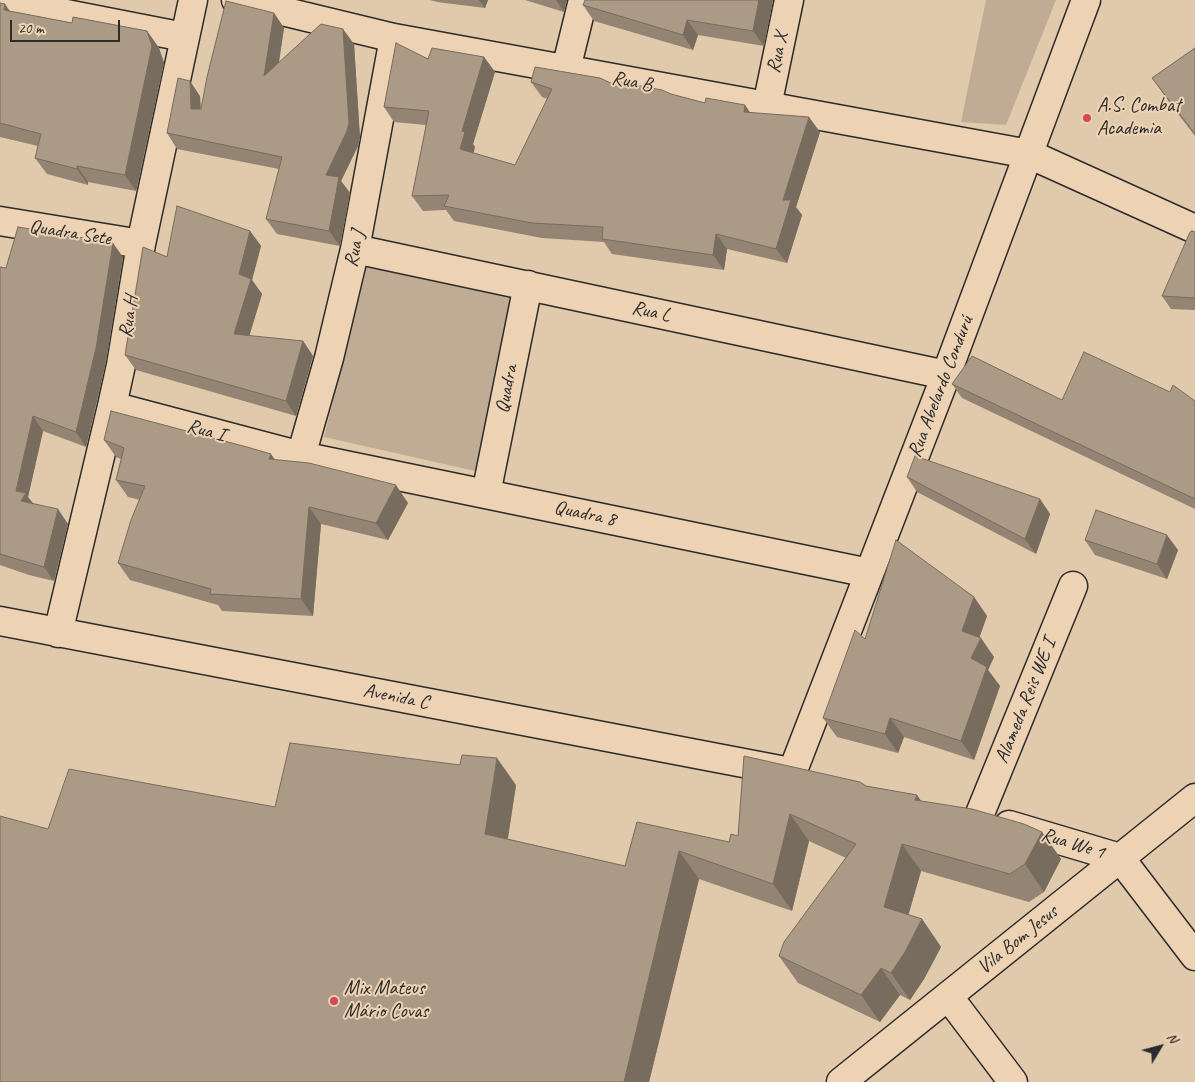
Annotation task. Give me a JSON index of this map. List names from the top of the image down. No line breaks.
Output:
{"streets":{"street":["Rua X","Rua B","Quadra Sete","Rua J","Rua L","Rua H","Rua Abelardo Condurú","Quadra","Rua I","Quadra 8","Avenida C","Alameda Reis WE I","Rua We 1","Vila Bom Jesus"]},"crossings":[["Rua X","Rua B"],["Rua B","Rua J"],["Rua B","Rua Abelardo Condurú"],["Quadra Sete","Rua H"],["Rua J","Rua L"],["Rua J","Rua I"],["Rua J","Quadra 8"],["Rua L","Rua Abelardo Condurú"],["Rua L","Quadra"],["Rua H","Rua I"],["Rua H","Avenida C"],["Rua Abelardo Condurú","Quadra 8"],["Rua Abelardo Condurú","Avenida C"],["Quadra","Quadra 8"],["Rua I","Quadra 8"],["Alameda Reis WE I","Rua We 1"],["Rua We 1","Vila Bom Jesus"]],"places":["A.S. Combat Academia","Mix Mateus Mário Covas"],"scale_bar":"20 m","north":"top right"}
